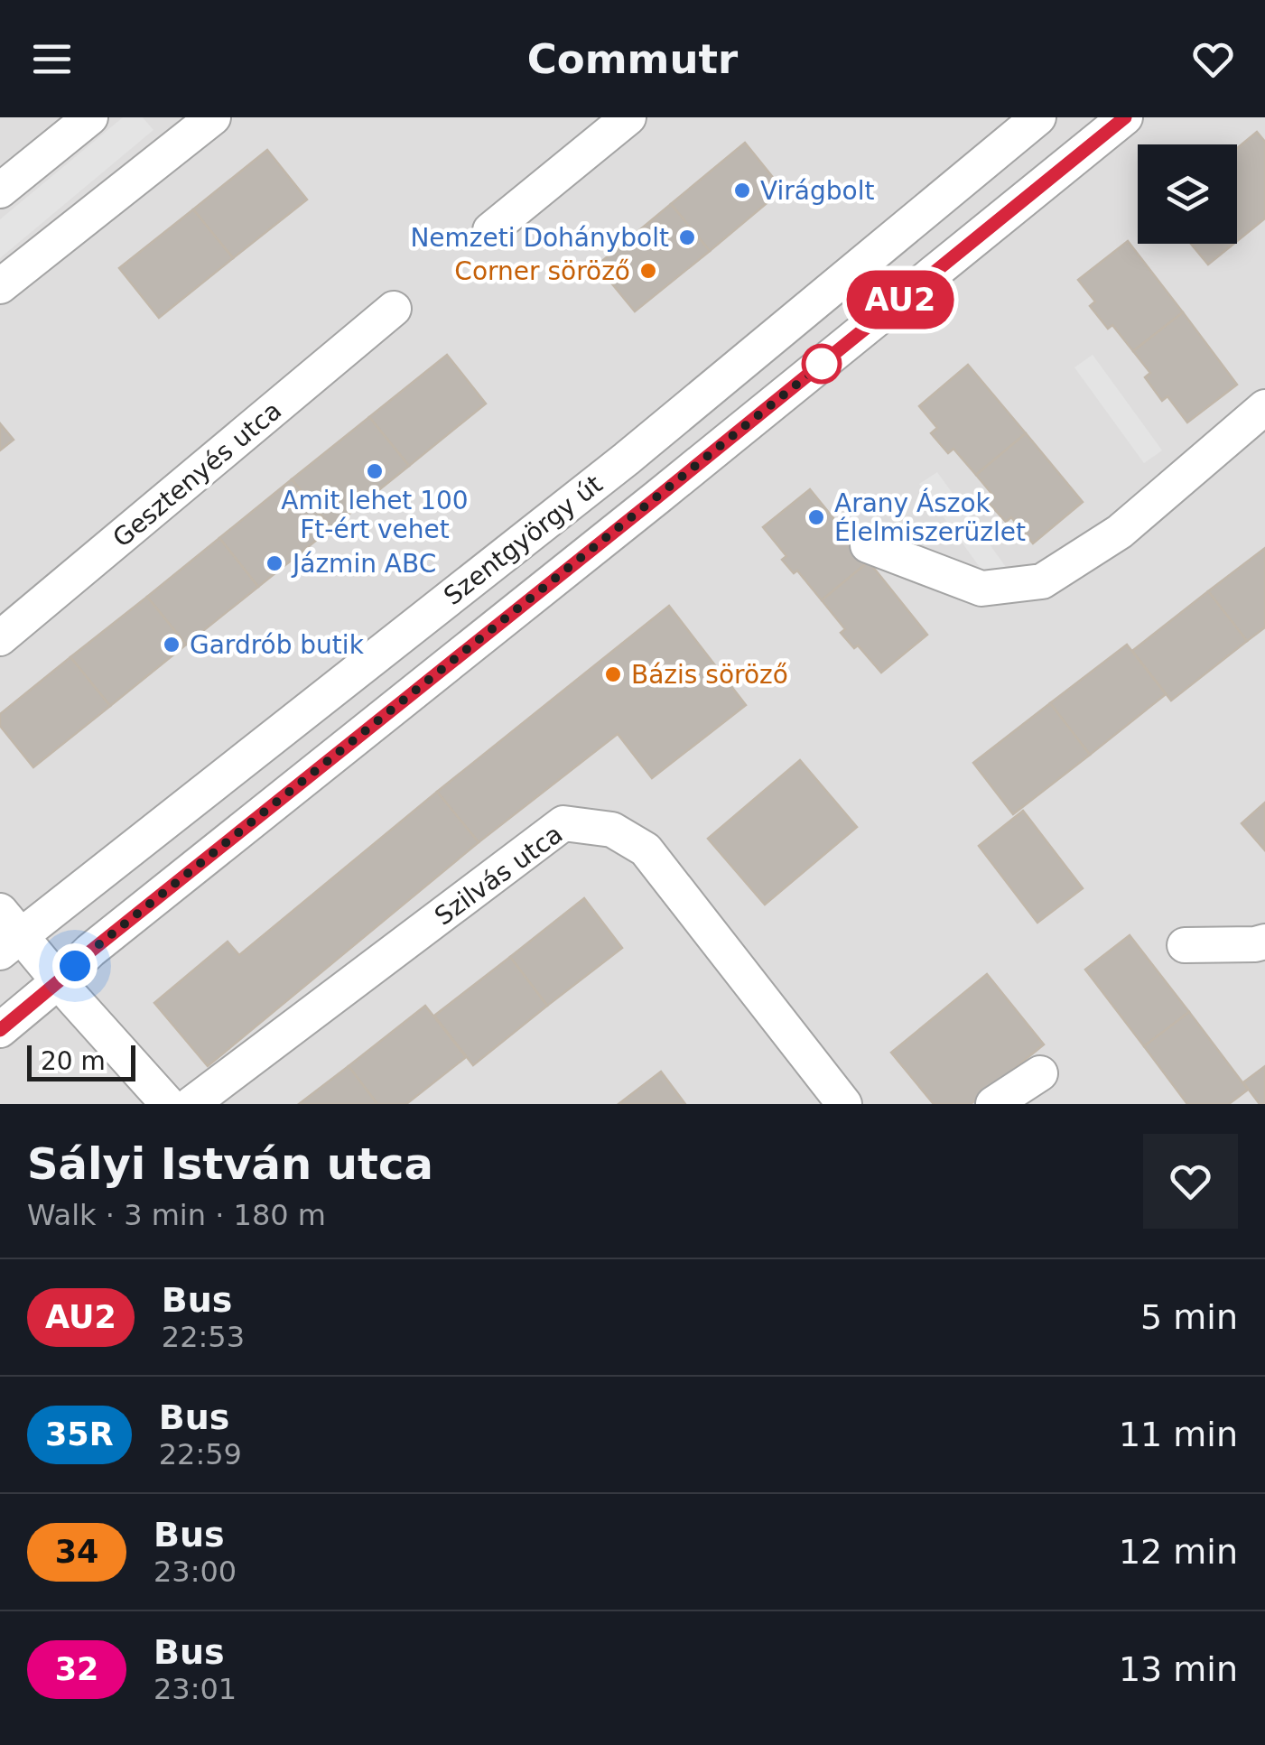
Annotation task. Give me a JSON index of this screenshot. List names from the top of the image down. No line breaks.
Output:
{"streets":{"street":["Gesztenyés utca","Szentgyörgy út","Szilvás utca"]},"places":["Virágbolt","Nemzeti Dohánybolt","Corner söröző","Amit lehet 100 Ft-ért vehet","Arany Ászok Élelmiszerüzlet","Jázmin ABC","Gardrób butik","Bázis söröző"],"lines":["bus line AU2"],"scale_bar":"20 m","page":{"header":"Commutr","on_map":"AU2","scale":"20 m","heading":["Sályi István utca","Walk · 3 min · 180 m"],"list":[{"mark":"AU2","name":"Bus","note":"22:53","value":"5 min"},{"mark":"35R","name":"Bus","note":"22:59","value":"11 min"},{"mark":"34","name":"Bus","note":"23:00","value":"12 min"},{"mark":"32","name":"Bus","note":"23:01","value":"13 min"}]}}
